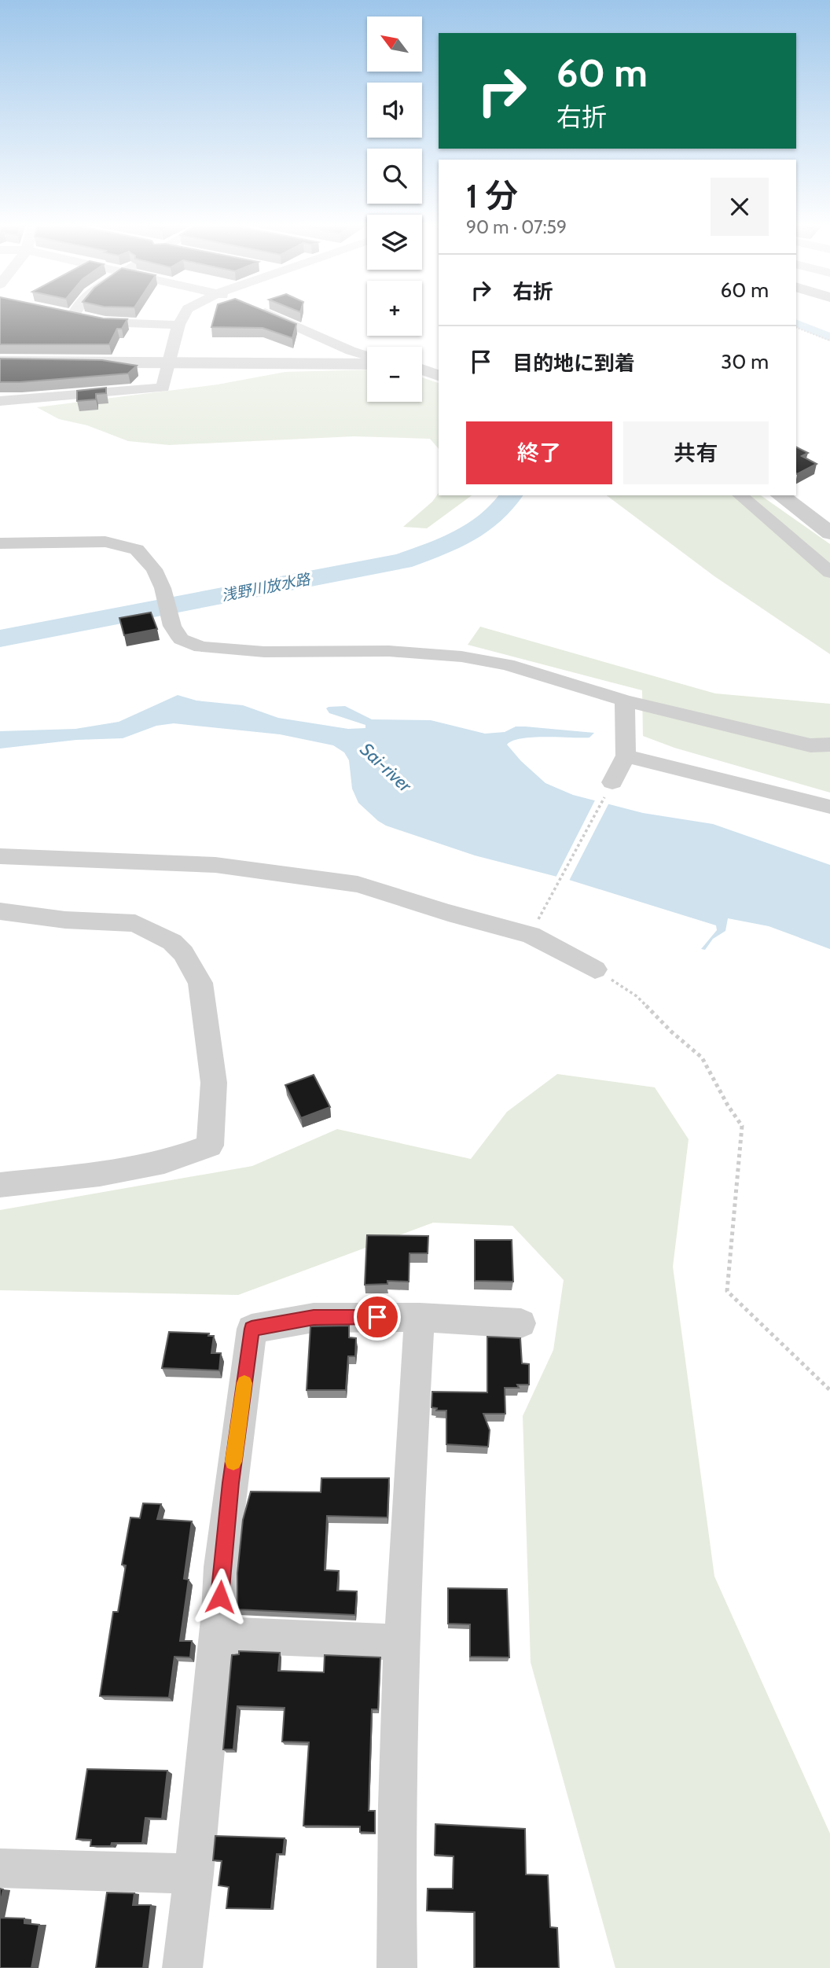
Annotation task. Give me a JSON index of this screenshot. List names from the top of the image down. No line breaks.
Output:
{"water":["浅野川放水路","Sai-river"],"north":"top left","page":{"map_buttons":["+","−"],"turn":["60 m","右折"],"heading":["1 分","90 m · 07:59"],"list":[{"name":"右折","value":"60 m"},{"name":"目的地に到着","value":"30 m"}],"buttons":["終了","共有"]}}
